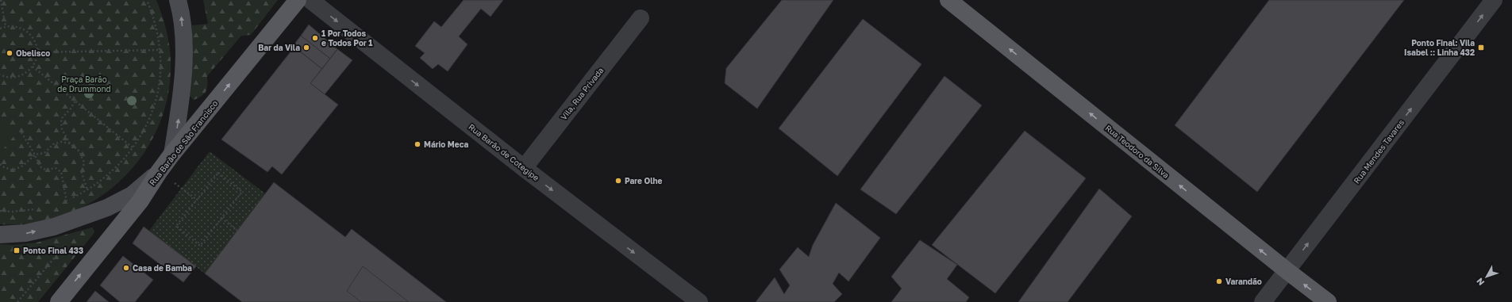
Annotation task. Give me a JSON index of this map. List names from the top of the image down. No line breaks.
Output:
{"streets":{"main road":["Rua Barão de São Francisco","Rua Teodoro da Silva"],"street":["Vila, Rua Privada","Rua Mendes Tavares","Rua Barão de Cotegipe"]},"crossings":[["Vila, Rua Privada","Rua Barão de Cotegipe"],["Rua Teodoro da Silva","Rua Mendes Tavares"]],"one_way":["Rua Barão de São Francisco","Rua Teodoro da Silva","Rua Mendes Tavares","Rua Barão de Cotegipe"],"parks":["Praça Barão de Drummond"],"places":{"other":["1 Por Todos e Todos Por 1","Bar da Vila","Obelisco","Mário Meca","Pare Olhe","Casa de Bamba","Varandão"],"transit":["Ponto Final: Vila Isabel :: Linha 432","Ponto Final 433"]},"north":"bottom left"}
